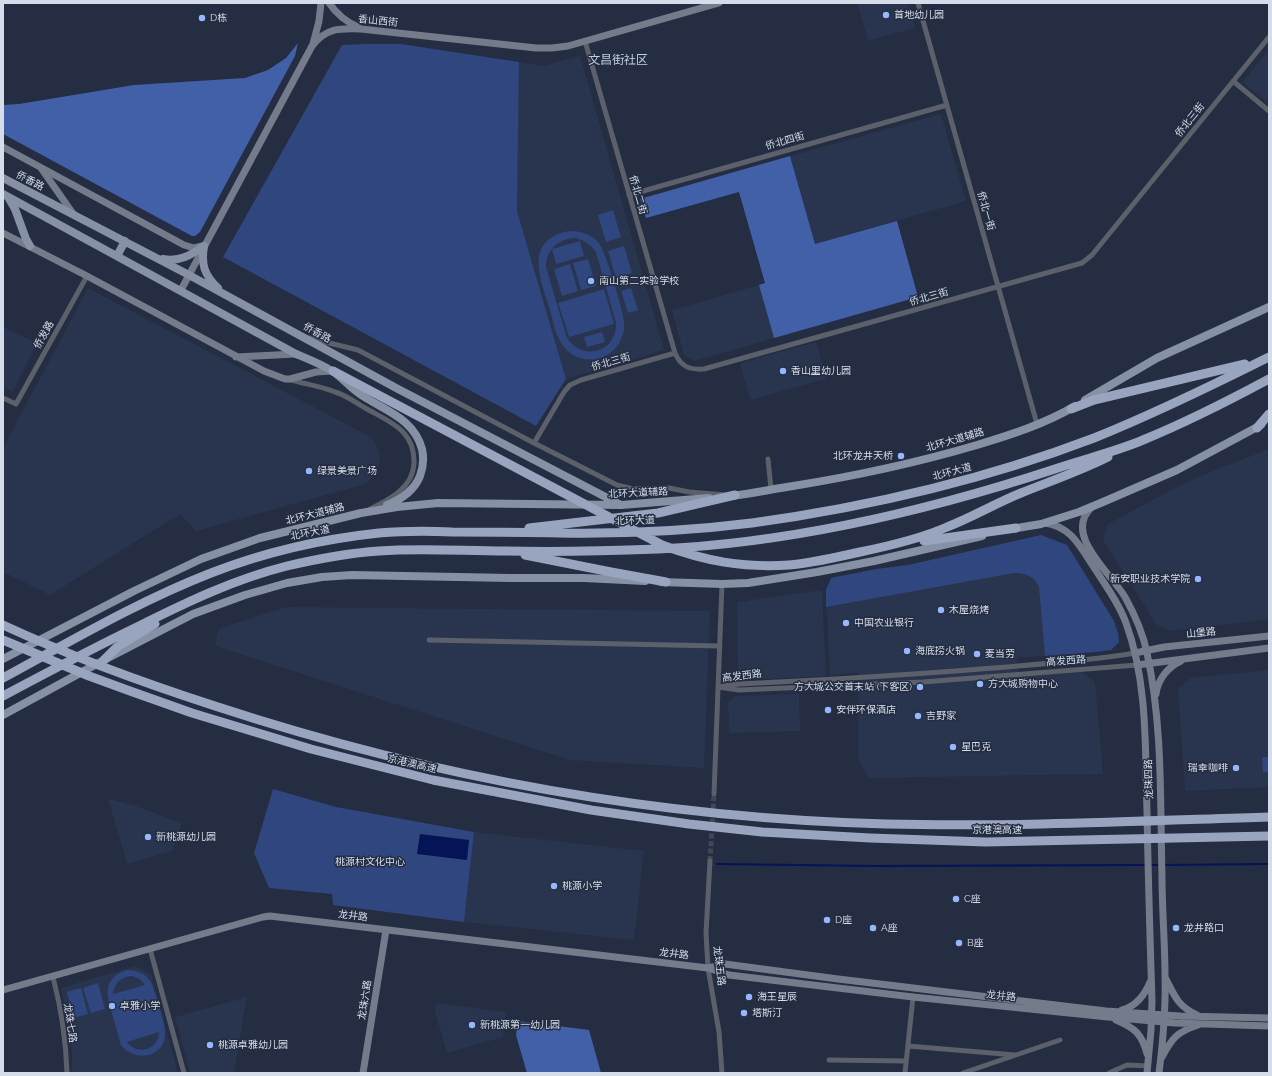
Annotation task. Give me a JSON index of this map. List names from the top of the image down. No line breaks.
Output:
{"streets":{"highway":["北环大道","京港澳高速"],"main road":["侨香路","北环大道辅路"],"street":["香山西街","侨北三街","侨北四街","侨北二街","侨北一街","侨发路","山堡路","高发西路","龙珠四路","龙井路","龙珠五路","龙珠六路","龙珠七路"]},"crossings":[["香山西街","侨香路"],["香山西街","侨北二街"],["侨北三街","侨北二街"],["侨北三街","侨北一街"],["侨北四街","侨北二街"],["侨北四街","侨北一街"],["侨香路","北环大道辅路"],["侨北一街","北环大道辅路"],["山堡路","高发西路"],["山堡路","龙珠四路"],["高发西路","龙珠四路"],["龙珠四路","龙井路"],["龙井路","龙珠五路"],["龙井路","龙珠六路"],["龙井路","龙珠七路"]],"districts":["文昌街社区"],"parks":["桃源村文化中心"],"places":["首地幼儿园","D栋","南山第二实验学校","香山里幼儿园","北环龙井天桥","绿景美景广场","新安职业技术学院","木屋烧烤","中国农业银行","海底捞火锅","麦当劳","方大城购物中心","方大城公交首末站 (下客区)","安伴环保酒店","吉野家","星巴克","瑞幸咖啡","新桃源幼儿园","桃源小学","C座","D座","A座","龙井路口","B座","海王星辰","卓雅小学","塔斯汀","新桃源第一幼儿园","桃源卓雅幼儿园"]}
